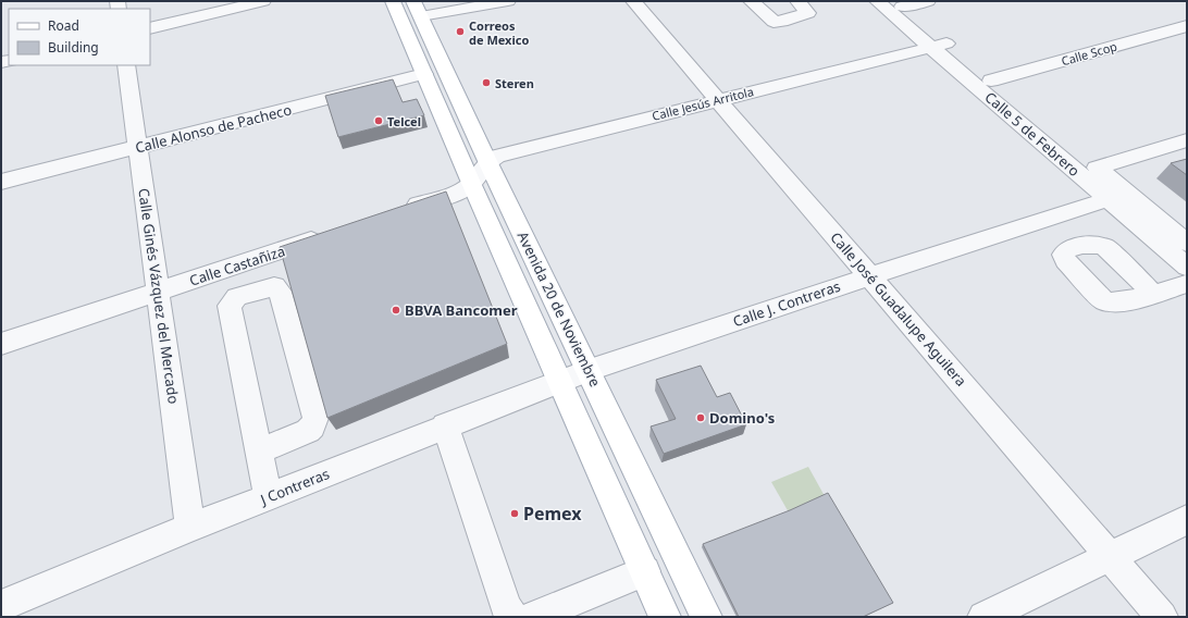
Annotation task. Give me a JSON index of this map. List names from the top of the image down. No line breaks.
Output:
{"streets":{"main road":["Avenida 20 de Noviembre"],"street":["Calle Scop","Calle Jesús Arritola","Calle Alonso de Pacheco","Calle 5 de Febrero","Calle Castañiza","Calle Ginés Vázquez del Mercado","Calle J. Contreras","Calle José Guadalupe Aguilera","J Contreras"]},"crossings":[["Calle Scop","Calle 5 de Febrero"],["Calle Jesús Arritola","Calle 5 de Febrero"],["Calle Jesús Arritola","Avenida 20 de Noviembre"],["Calle Jesús Arritola","Calle José Guadalupe Aguilera"],["Calle Alonso de Pacheco","Calle Ginés Vázquez del Mercado"],["Calle Alonso de Pacheco","Avenida 20 de Noviembre"],["Calle 5 de Febrero","Calle J. Contreras"],["Calle Castañiza","Calle Ginés Vázquez del Mercado"],["Calle Ginés Vázquez del Mercado","J Contreras"],["Calle J. Contreras","Avenida 20 de Noviembre"],["Calle J. Contreras","Calle José Guadalupe Aguilera"],["Calle J. Contreras","J Contreras"],["Avenida 20 de Noviembre","J Contreras"]],"places":["Correos de Mexico","Steren","Telcel","BBVA Bancomer","Domino's","Pemex"],"legend":["Road","Building"]}
